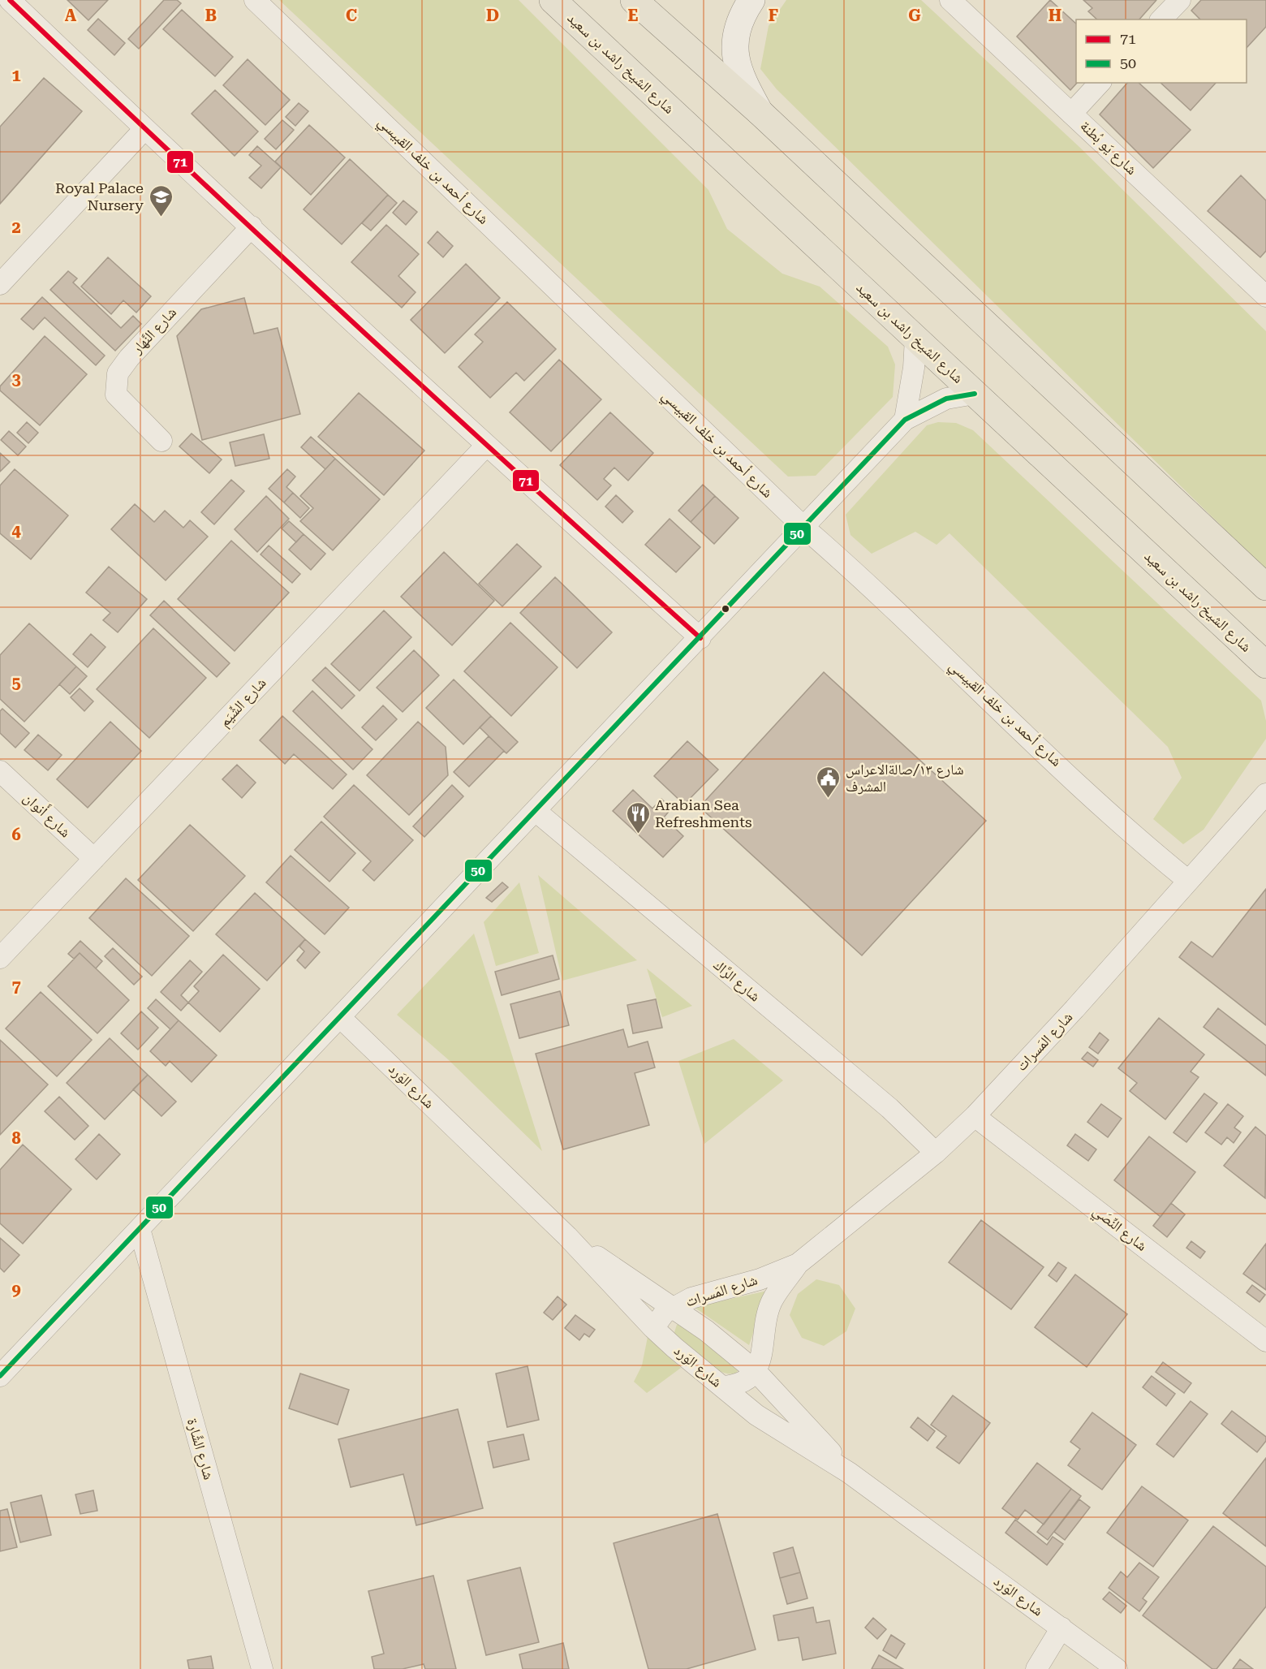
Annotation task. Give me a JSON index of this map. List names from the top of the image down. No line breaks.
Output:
{"streets":{"main road":["شارع الشيخ راشد بن سعيد"],"street":["شارع يَو بُطنة","شارع أحمد بن خلف القبيسي","شارع النَّهار","شارع الشِّيَم","شارع أَنوان","شارع الرَّاك","شارع المَسرات","شارع الوَرد","شارع النِّصَي","شارع الشَّارة"]},"crossings":[["شارع أحمد بن خلف القبيسي","شارع المَسرات"],["شارع الشِّيَم","شارع أَنوان"],["شارع الرَّاك","شارع المَسرات"],["شارع المَسرات","شارع الوَرد"],["شارع المَسرات","شارع النِّصَي"]],"places":{"school or university":["Royal Palace Nursery"],"public building":["شارع ١٣/صالةالاعراس المشرف"],"restaurant":["Arabian Sea Refreshments"]},"lines":["transit line 71","transit line 50"],"legend":["71","50"],"grid":{"columns":["A","B","C","D","E","F","G","H"],"rows":["1","2","3","4","5","6","7","8","9"]}}
